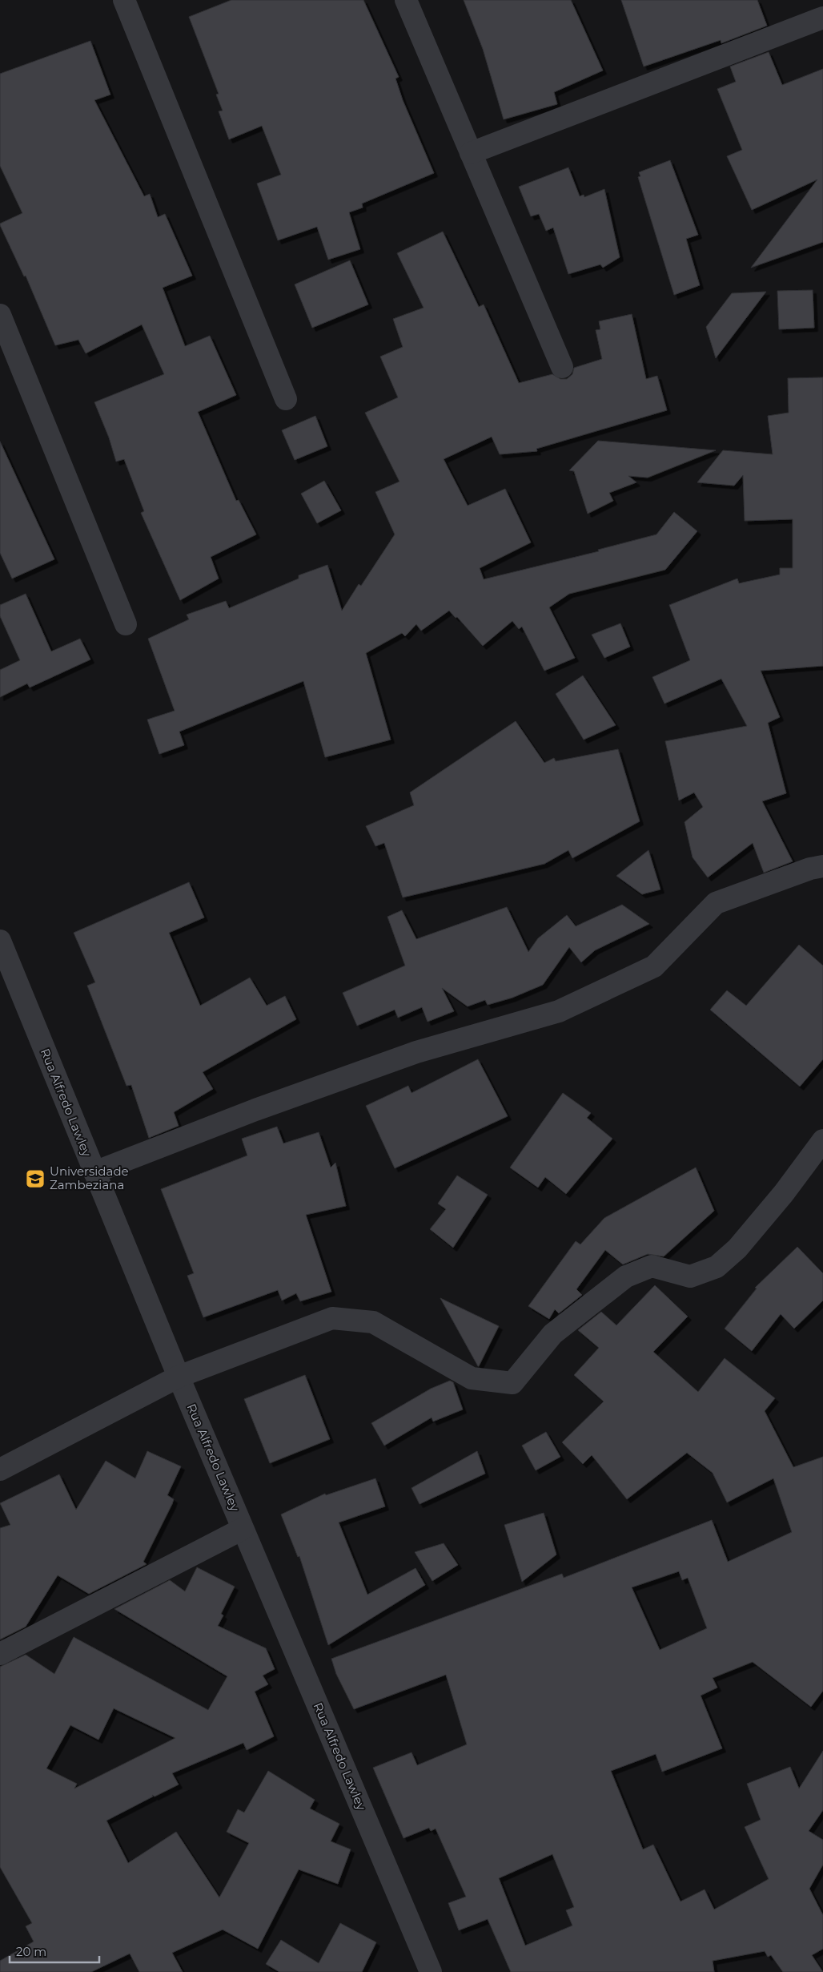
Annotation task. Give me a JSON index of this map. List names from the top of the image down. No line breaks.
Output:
{"streets":{"street":["Rua Alfredo Lawley"]},"places":{"school or university":["Universidade Zambeziana"]},"scale_bar":"20 m"}
